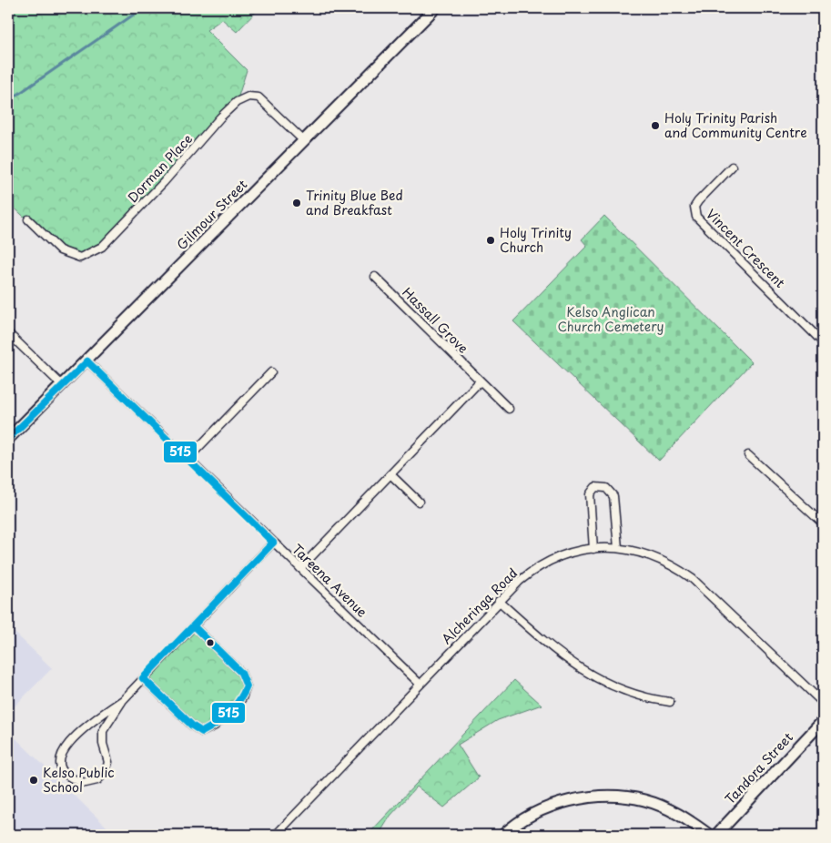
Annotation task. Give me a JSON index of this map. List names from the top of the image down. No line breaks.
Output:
{"streets":{"main road":["Gilmour Street","Tandora Street"],"street":["Dorman Place","Vincent Crescent","Hassall Grove","Tareena Avenue","Alcheringa Road"]},"crossings":[["Dorman Place","Gilmour Street"],["Gilmour Street","Tareena Avenue"],["Tareena Avenue","Alcheringa Road"]],"parks":["Kelso Anglican Church Cemetery"],"places":["Holy Trinity Parish and Community Centre","Trinity Blue Bed and Breakfast","Holy Trinity Church","Kelso Public School"],"lines":["transit line 515"]}
